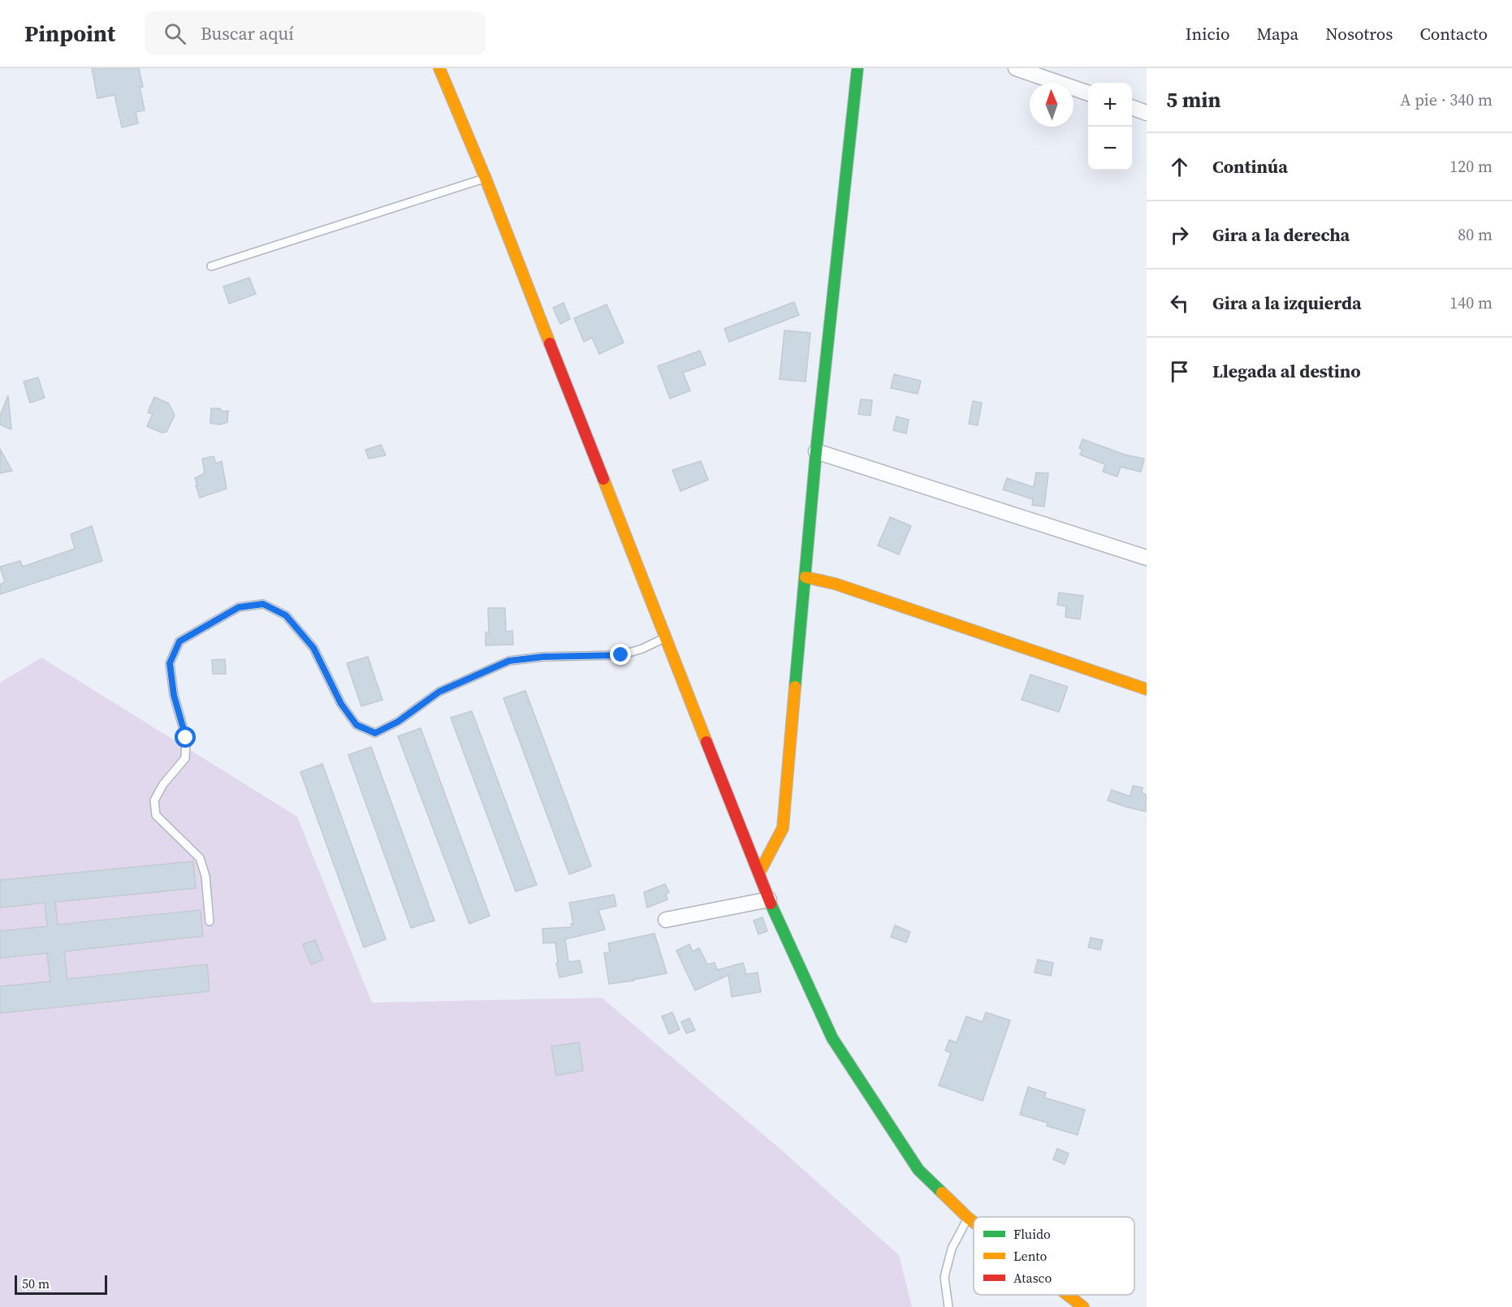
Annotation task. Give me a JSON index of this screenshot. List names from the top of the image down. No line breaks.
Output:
{"legend":["Fluido","Lento","Atasco"],"scale_bar":"50 m","north":"top","page":{"header":"Pinpoint","search":"Buscar aquí","nav":["Inicio","Mapa","Nosotros","Contacto"],"heading":["5 min","A pie · 340 m"],"map_buttons":["+","−"],"list":[["Continúa","120 m"],["Gira a la derecha","80 m"],["Gira a la izquierda","140 m"],"Llegada al destino"],"scale":"50 m"}}
